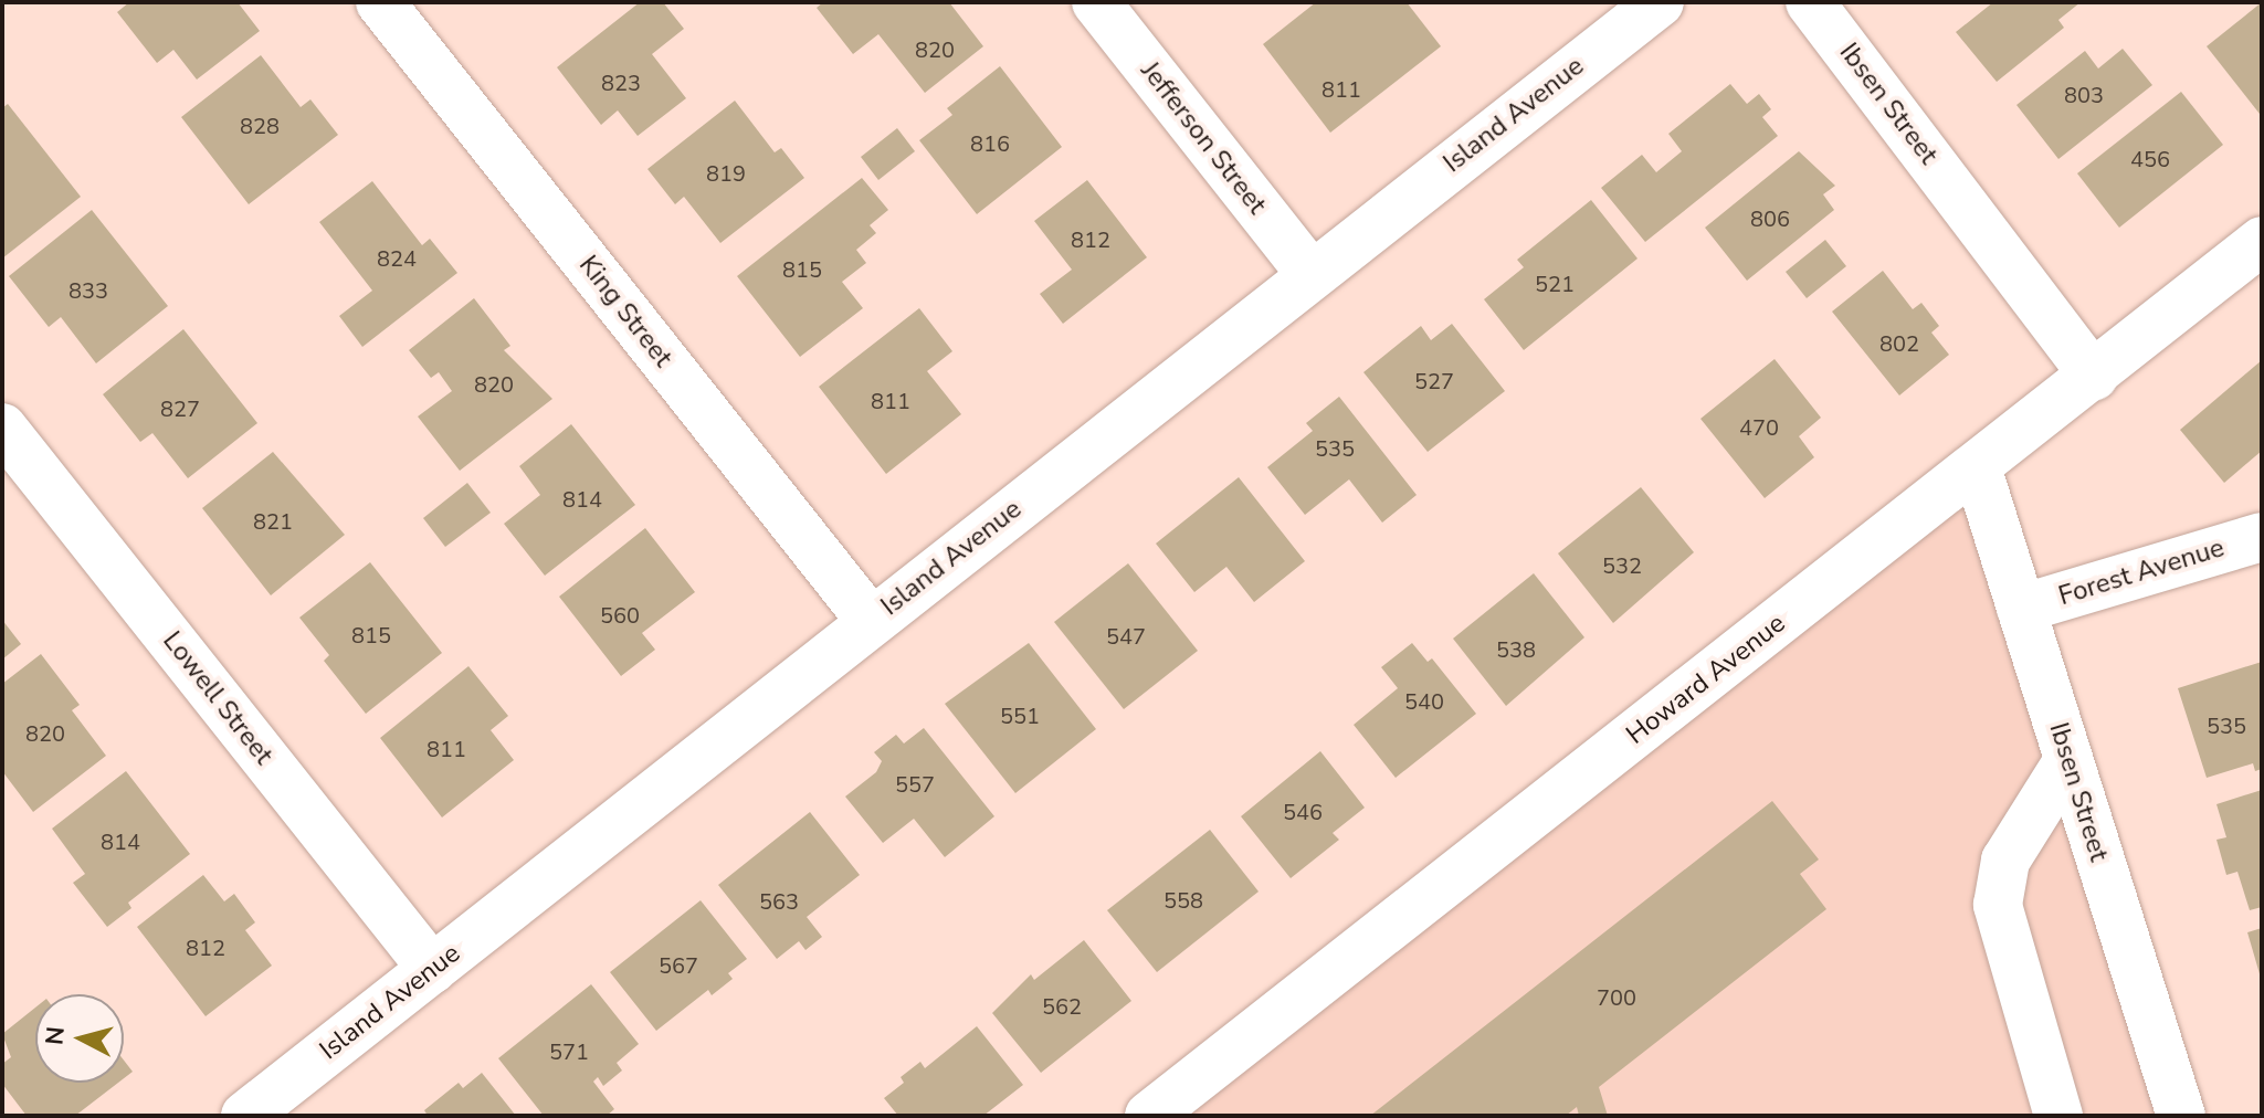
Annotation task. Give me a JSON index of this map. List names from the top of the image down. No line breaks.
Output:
{"streets":{"street":["Ibsen Street","Island Avenue","Jefferson Street","King Street","Forest Avenue","Howard Avenue","Lowell Street"]},"crossings":[["Ibsen Street","Forest Avenue"],["Ibsen Street","Howard Avenue"],["Island Avenue","Jefferson Street"],["Island Avenue","King Street"],["Island Avenue","Lowell Street"]],"house_numbers":["820","823","811","803","828","816","456","819","806","812","824","815","521","833","802","527","820","811","827","470","535","814","821","532","560","815","547","538","540","551","535","820","811","557","546","814","558","563","812","567","700","562","571"],"north":"left"}
